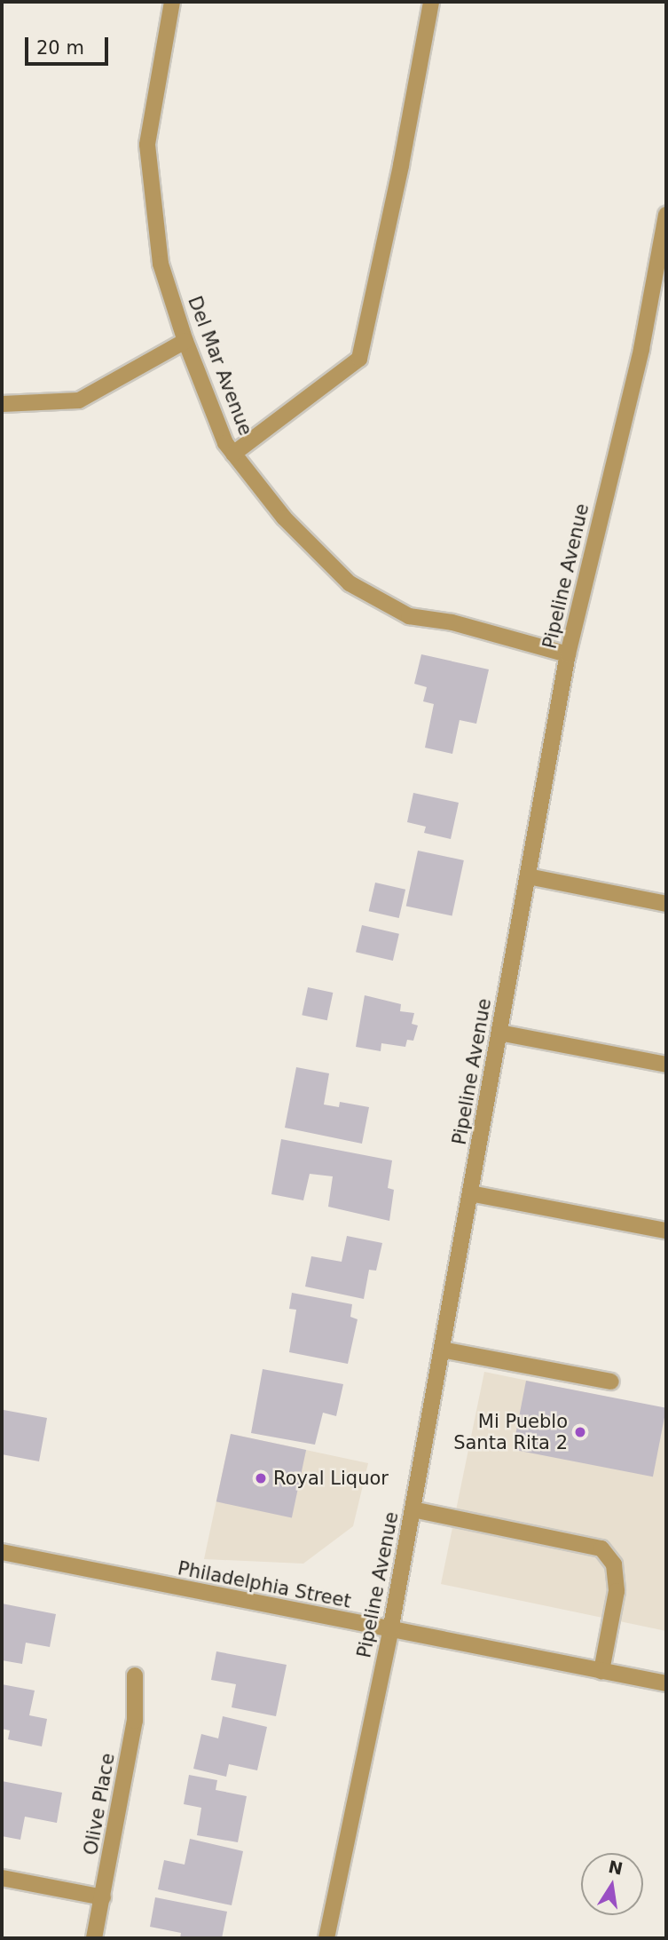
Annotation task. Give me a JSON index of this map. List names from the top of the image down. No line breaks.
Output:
{"streets":{"street":["Del Mar Avenue","Pipeline Avenue","Philadelphia Street","Olive Place"]},"crossings":[["Del Mar Avenue","Pipeline Avenue"],["Pipeline Avenue","Philadelphia Street"]],"places":["Mi Pueblo Santa Rita 2","Royal Liquor"],"scale_bar":"20 m","north":"top"}
